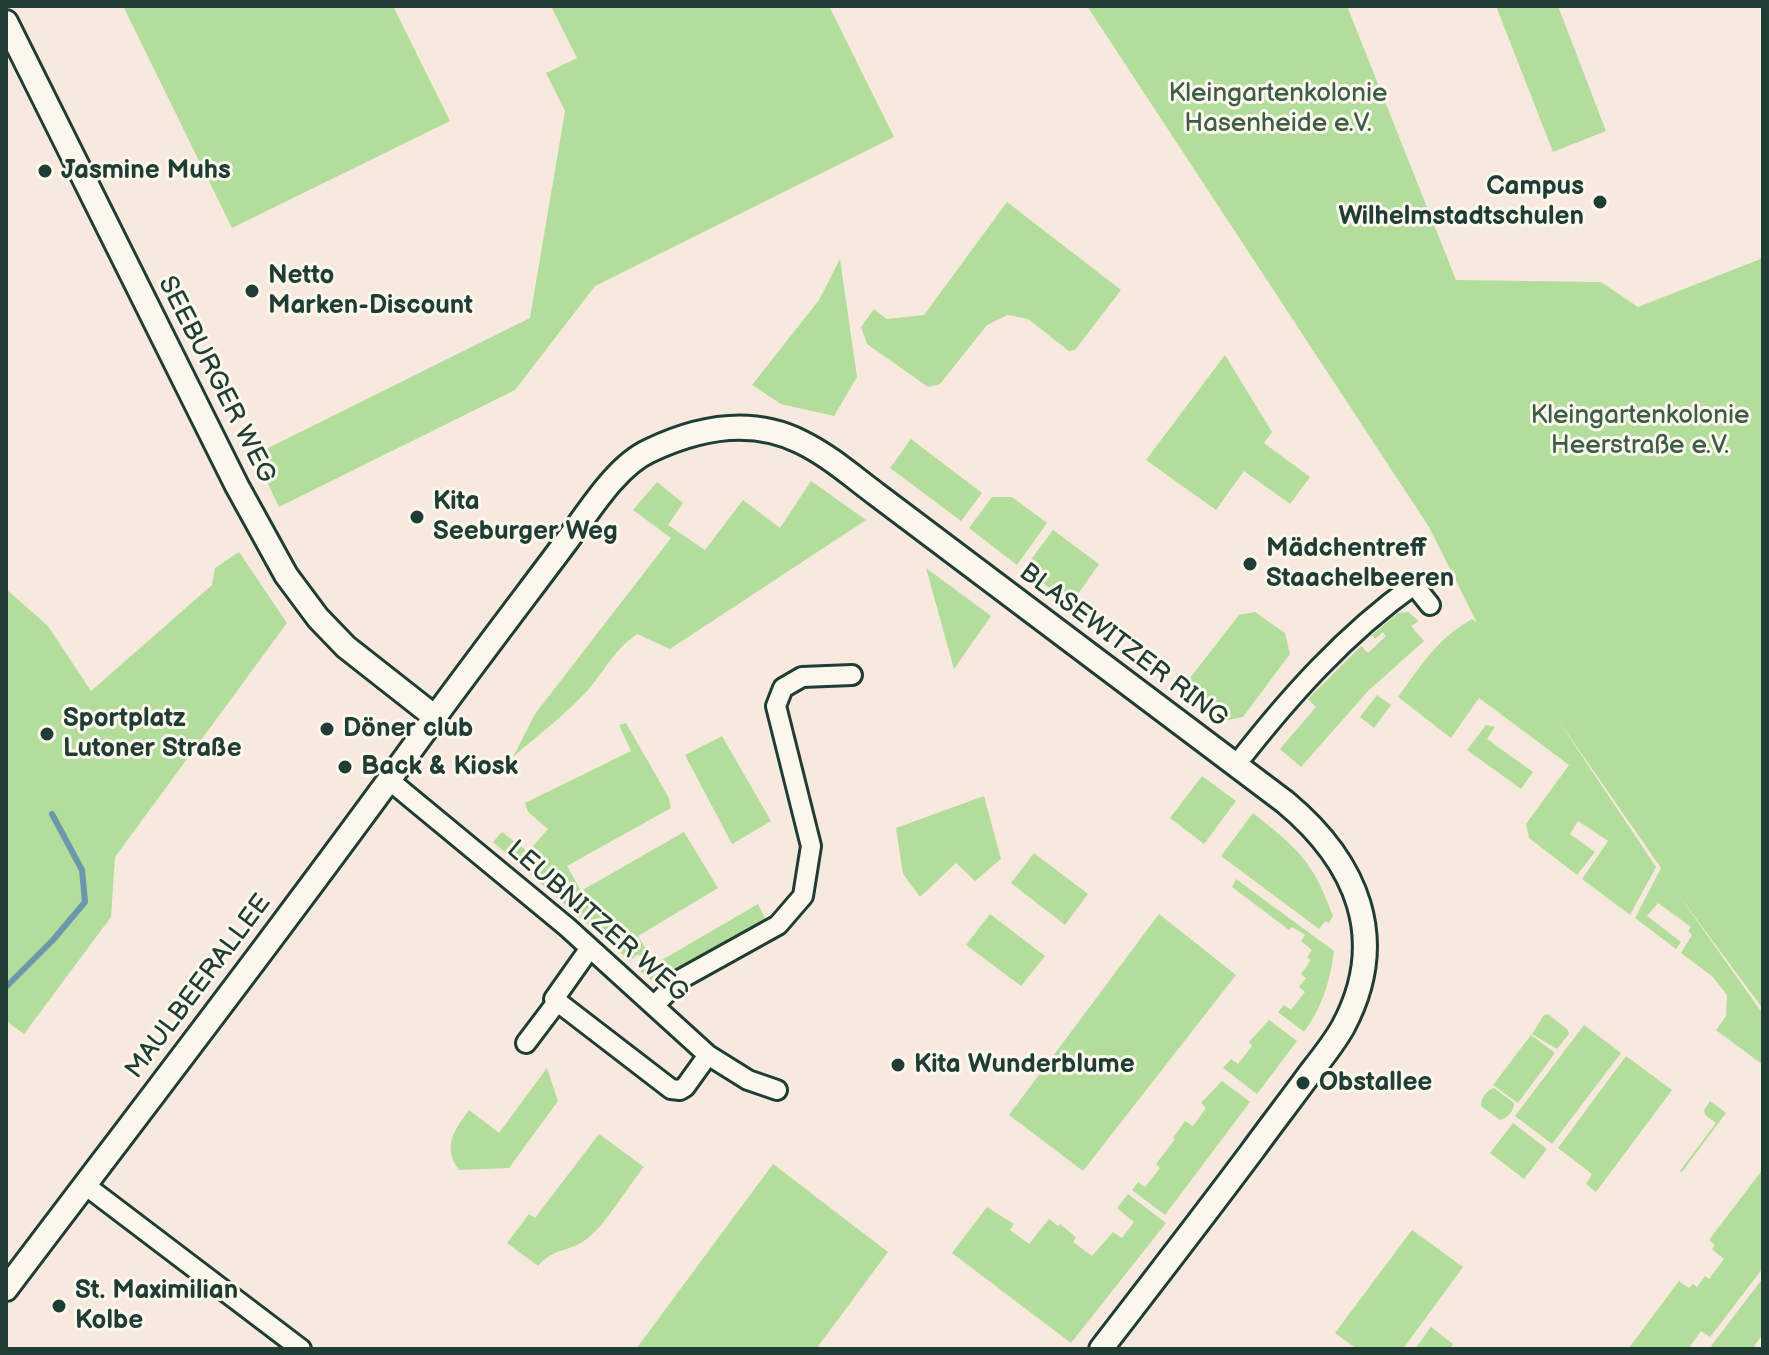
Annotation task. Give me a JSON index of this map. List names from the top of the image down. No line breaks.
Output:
{"streets":{"street":["SEEBURGER WEG","BLASEWITZER RING","LEUBNITZER WEG","MAULBEERALLEE"]},"crossings":[["SEEBURGER WEG","BLASEWITZER RING"],["SEEBURGER WEG","MAULBEERALLEE"],["BLASEWITZER RING","MAULBEERALLEE"],["LEUBNITZER WEG","MAULBEERALLEE"]],"parks":["Kleingartenkolonie Hasenheide e.V.","Kleingartenkolonie Heerstraße e.V."],"places":["Jasmine Muhs","Campus Wilhelmstadtschulen","Netto Marken-Discount","Kita Seeburger Weg","Mädchentreff Staachelbeeren","Döner club","Sportplatz Lutoner Straße","Back & Kiosk","Kita Wunderblume","Obstallee","St. Maximilian Kolbe"]}
